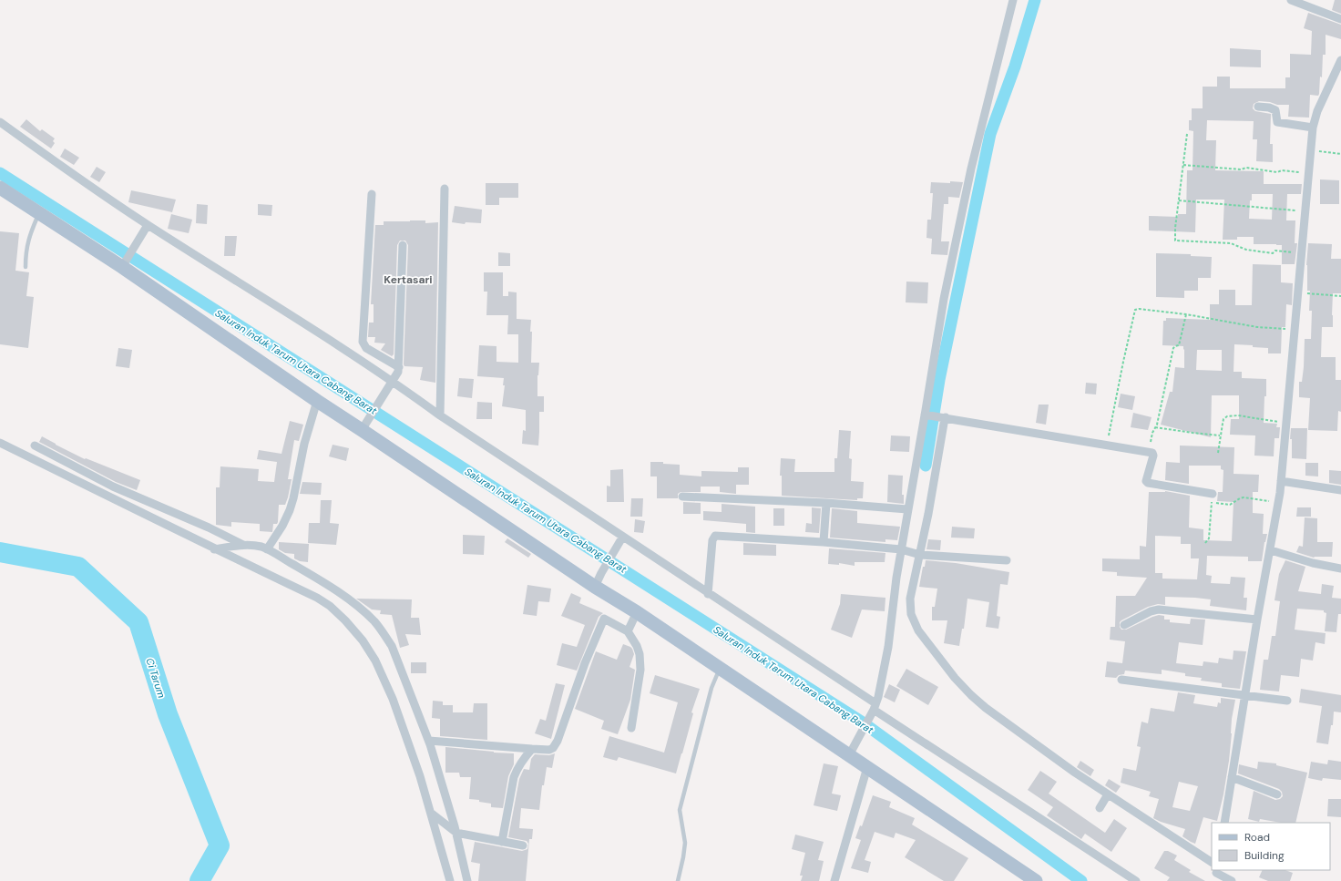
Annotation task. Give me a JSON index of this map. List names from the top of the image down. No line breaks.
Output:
{"districts":["Kertasari"],"water":["Saluran Induk Tarum Utara Cabang Barat","Ci Tarum"],"legend":["Road","Building"]}
